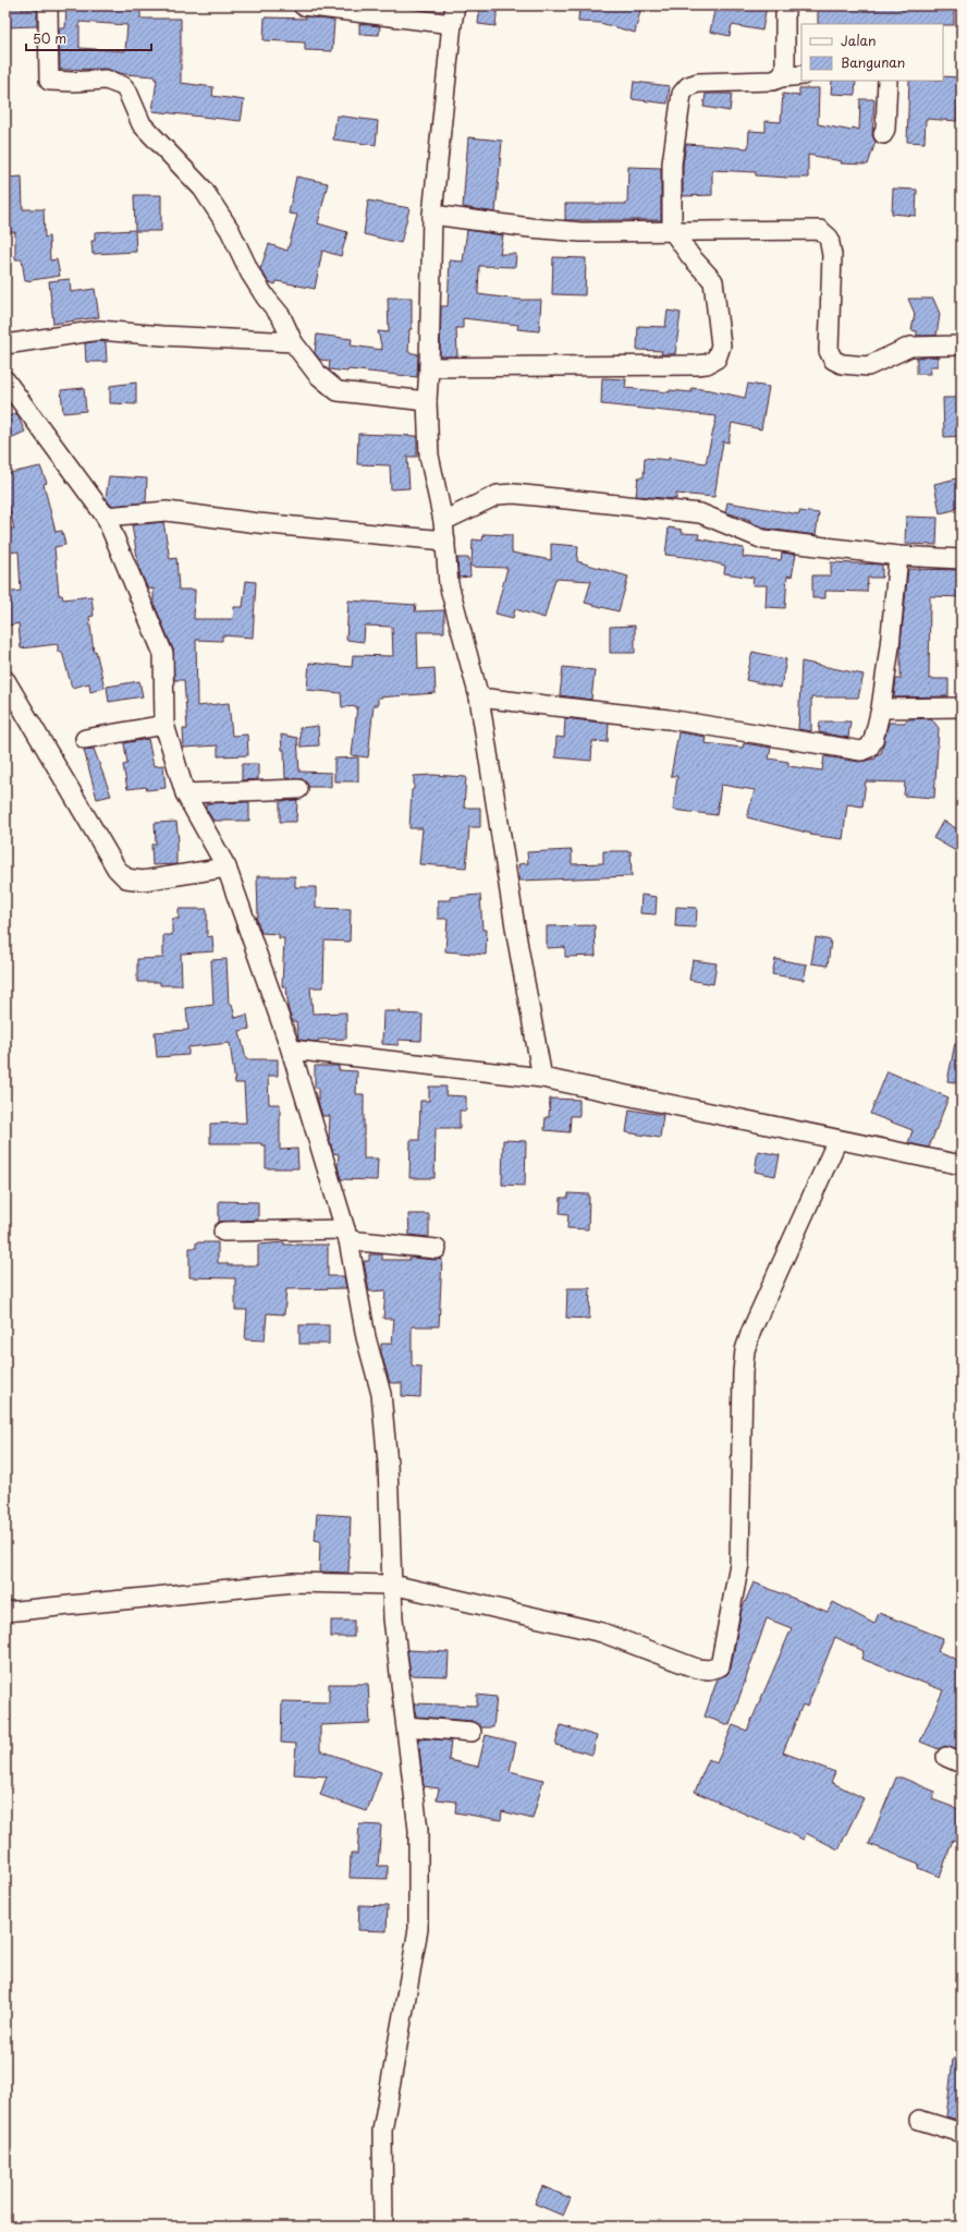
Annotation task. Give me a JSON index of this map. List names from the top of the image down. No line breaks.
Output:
{"legend":["Jalan","Bangunan"],"scale_bar":"50 m"}
